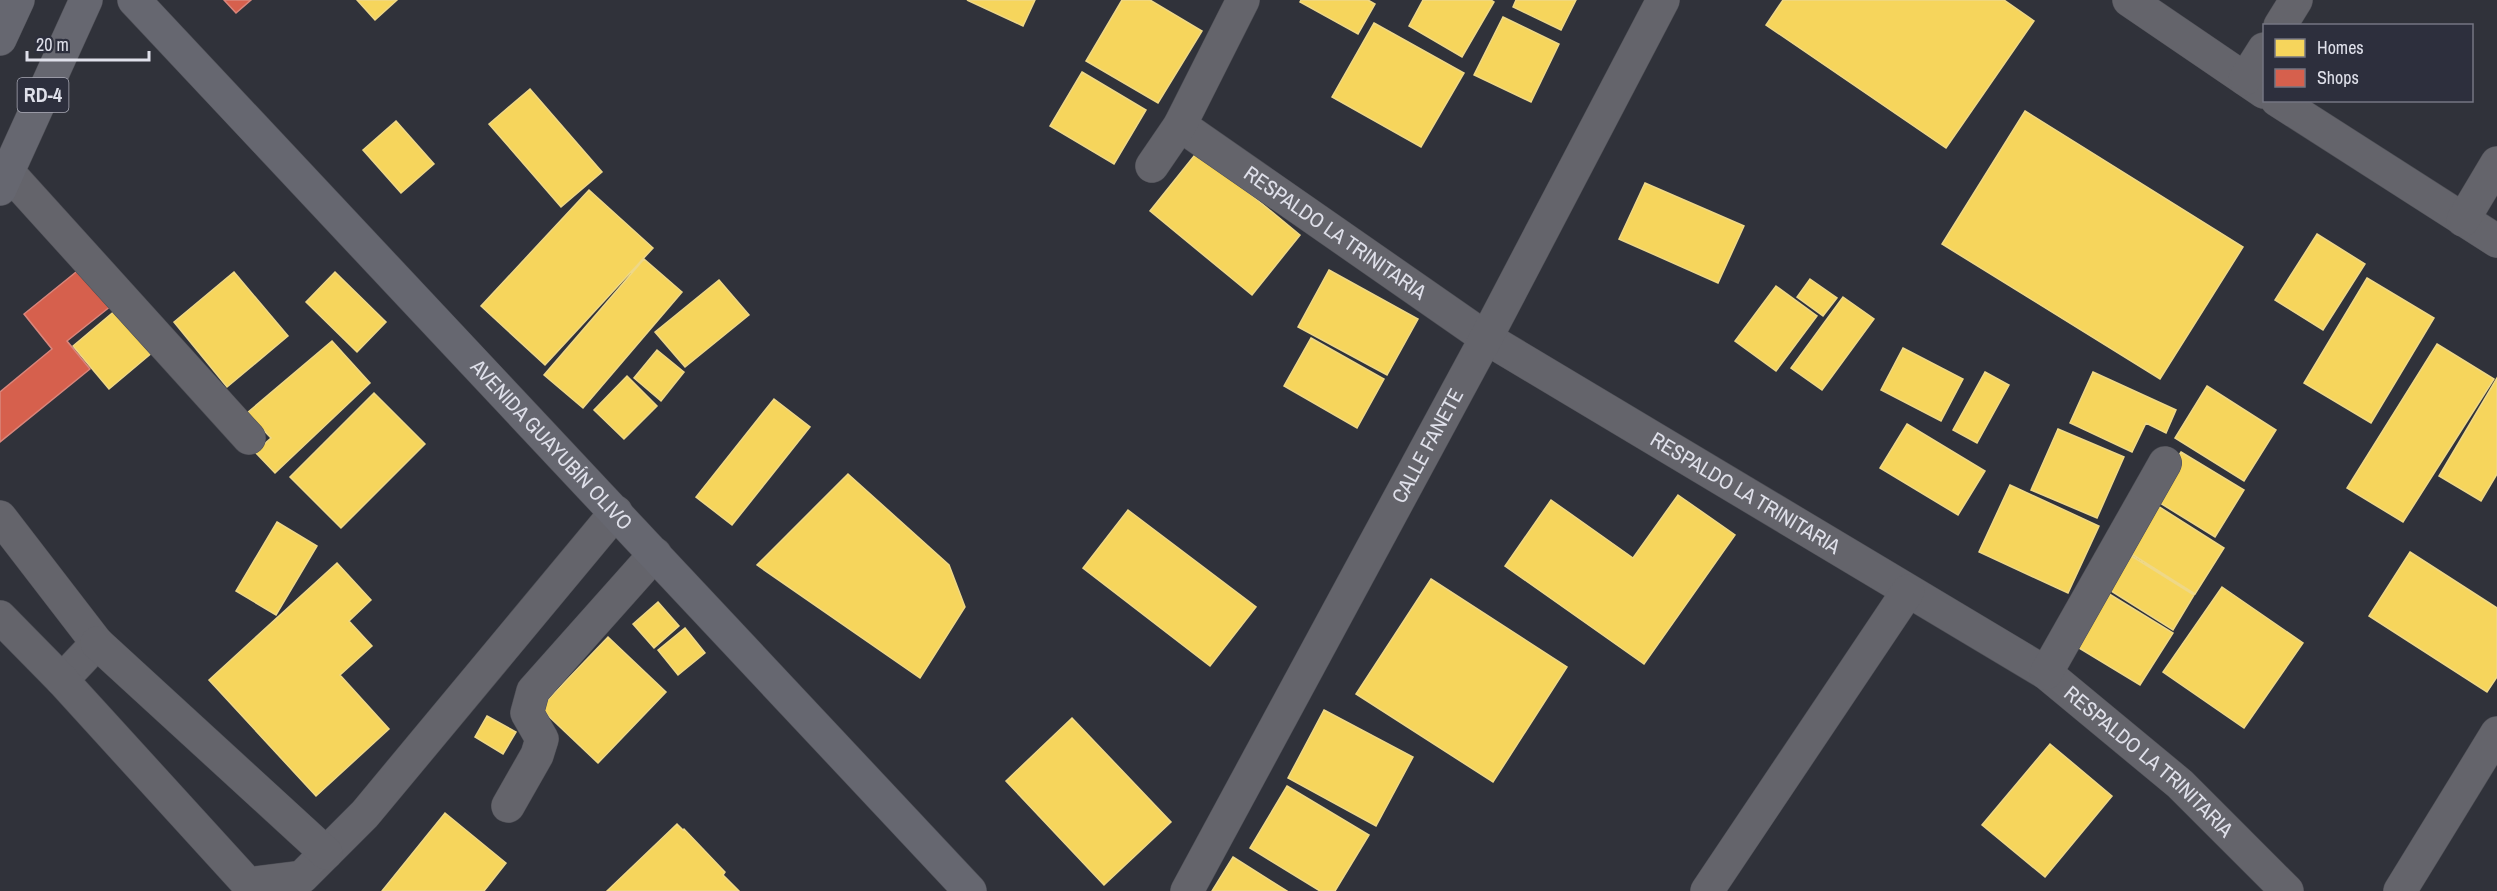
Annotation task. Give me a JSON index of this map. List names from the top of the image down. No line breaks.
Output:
{"streets":{"main road":["RD-4","AVENIDA GUAYUBÍN OLIVO"],"street":["RESPALDO LA TRINITARIA","CALLE FANETE"]},"crossings":[["RESPALDO LA TRINITARIA","CALLE FANETE"]],"legend":["Homes","Shops"],"scale_bar":"20 m"}
